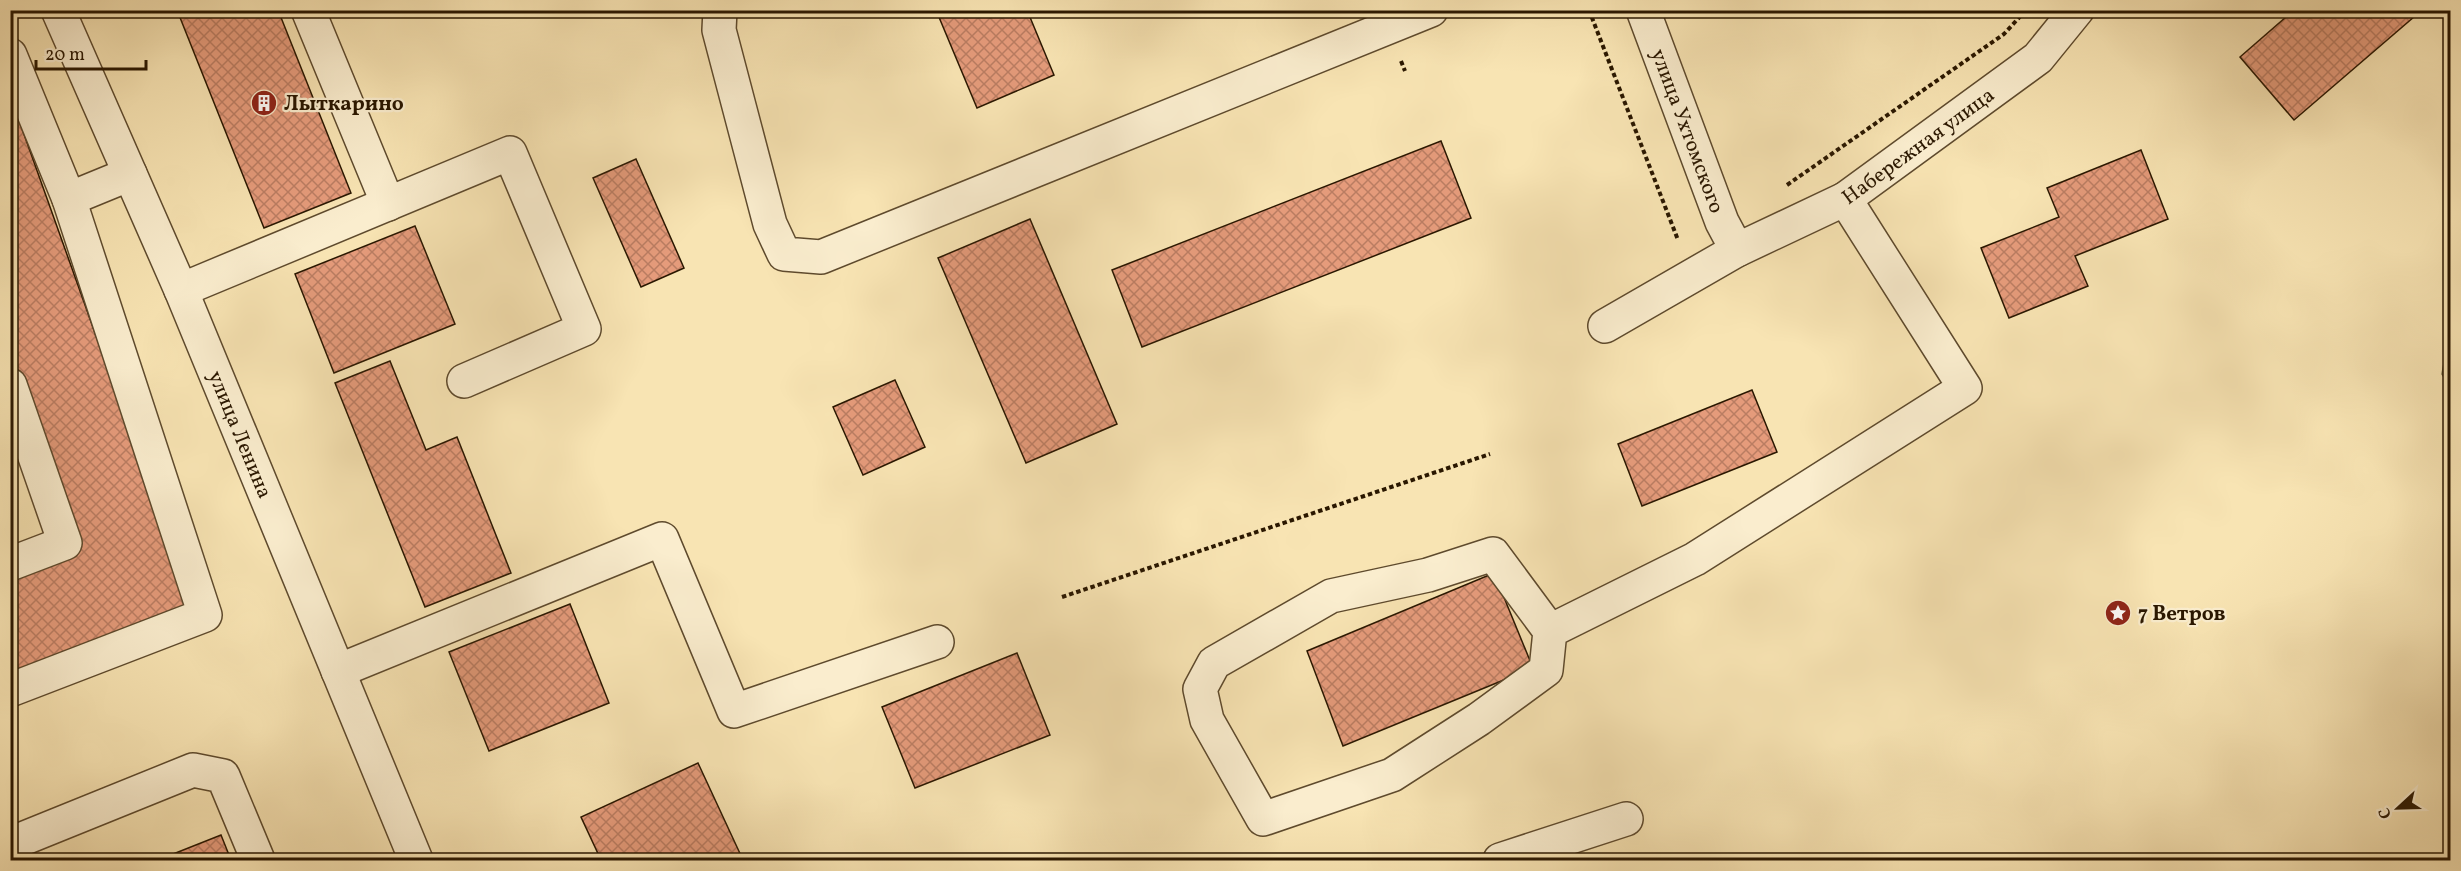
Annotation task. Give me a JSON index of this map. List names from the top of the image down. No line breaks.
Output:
{"streets":{"street":["улица Ухтомского","Набережная улица","улица Ленина"]},"crossings":[["улица Ухтомского","Набережная улица"]],"places":{"building":["Лыткарино"],"place":["7 Ветров"]},"scale_bar":"20 m","north":"left"}
